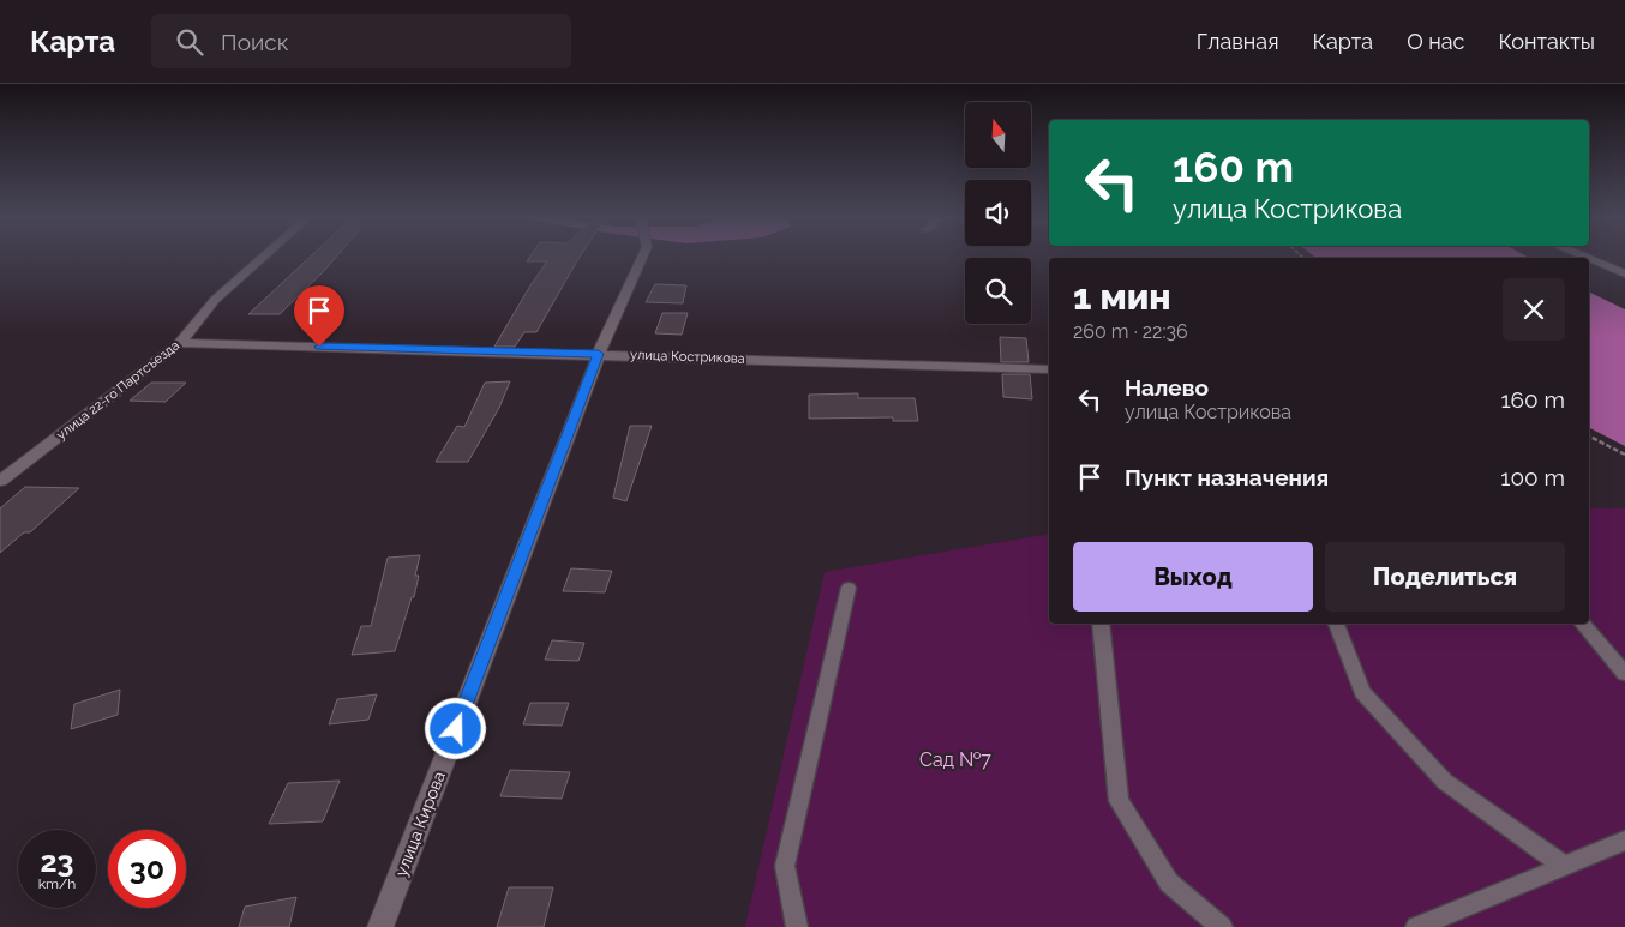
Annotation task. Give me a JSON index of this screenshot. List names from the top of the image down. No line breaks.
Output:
{"streets":{"street":["улица Кострикова","улица 22-го Партсъезда","улица Кирова"]},"crossings":[["улица Кострикова","улица 22-го Партсъезда"],["улица Кострикова","улица Кирова"]],"parks":["Сад №7"],"north":"top","page":{"header":"Карта","search":"Поиск","nav":["Главная","Карта","О нас","Контакты"],"turn":["160 m","улица Кострикова"],"heading":["1 мин","260 m · 22:36"],"list":[{"name":"Налево","note":"улица Кострикова","value":"160 m"},{"name":"Пункт назначения","value":"100 m"}],"buttons":["Выход","Поделиться"],"speed":"23 km/h","limit":"30"}}
